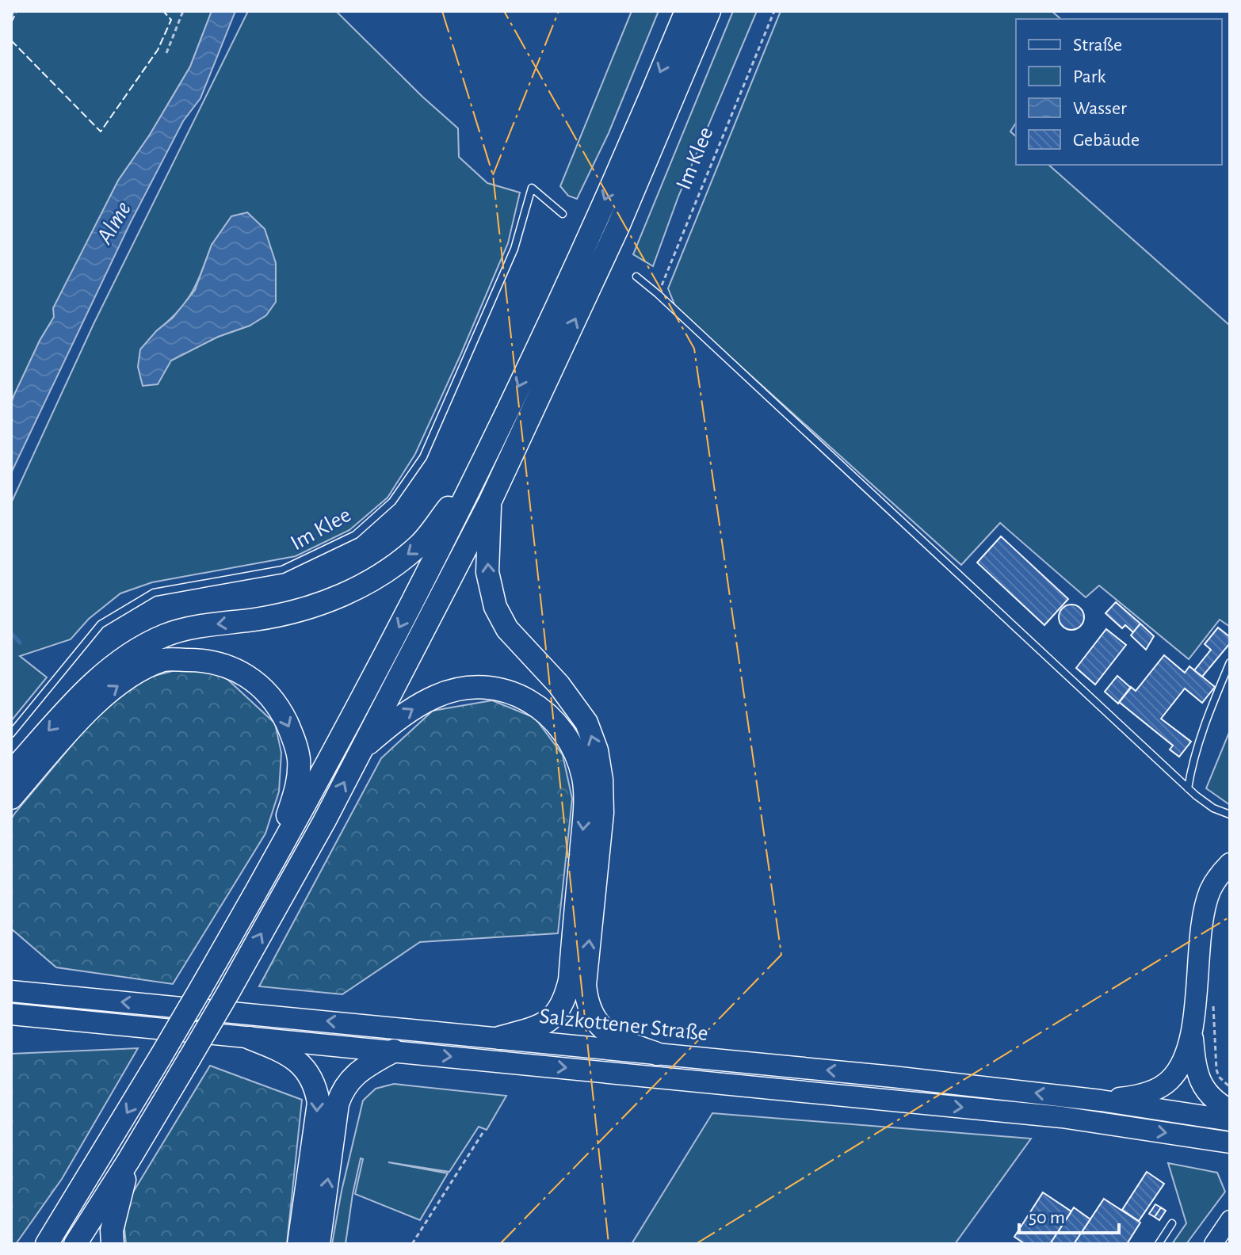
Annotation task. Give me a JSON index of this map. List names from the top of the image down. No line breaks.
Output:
{"streets":{"highway":["Salzkottener Straße"],"lane":["Im Klee"]},"water":["Alme"],"legend":["Straße","Park","Wasser","Gebäude"],"scale_bar":"50 m"}
